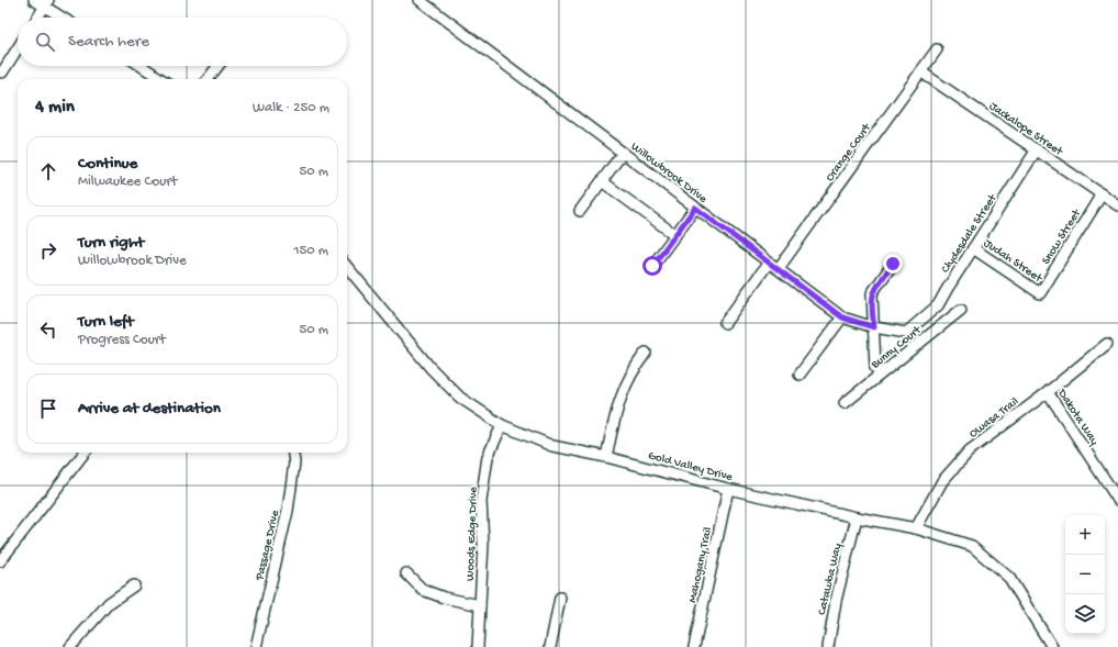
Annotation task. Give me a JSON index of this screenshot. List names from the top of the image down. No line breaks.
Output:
{"streets":{"street":["Jackalope Street","Orange Court","Willowbrook Drive","Clydesdale Street","Snow Street","Judah Street","Bunny Court","Owasa Trail","Dakota Way","Gold Valley Drive","Woods Edge Drive","Passage Drive","Mahogany Trail","Catawba Way"]},"crossings":[["Jackalope Street","Orange Court"],["Jackalope Street","Clydesdale Street"],["Jackalope Street","Snow Street"],["Orange Court","Willowbrook Drive"],["Willowbrook Drive","Clydesdale Street"],["Clydesdale Street","Judah Street"],["Snow Street","Judah Street"],["Owasa Trail","Dakota Way"],["Owasa Trail","Gold Valley Drive"],["Gold Valley Drive","Woods Edge Drive"],["Gold Valley Drive","Mahogany Trail"],["Gold Valley Drive","Catawba Way"]],"page":{"search":"Search here","heading":["4 min","Walk · 250 m"],"list":[["Continue","Milwaukee Court","50 m"],["Turn right","Willowbrook Drive","150 m"],["Turn left","Progress Court","50 m"],"Arrive at destination"],"map_buttons":["+","−"]}}
